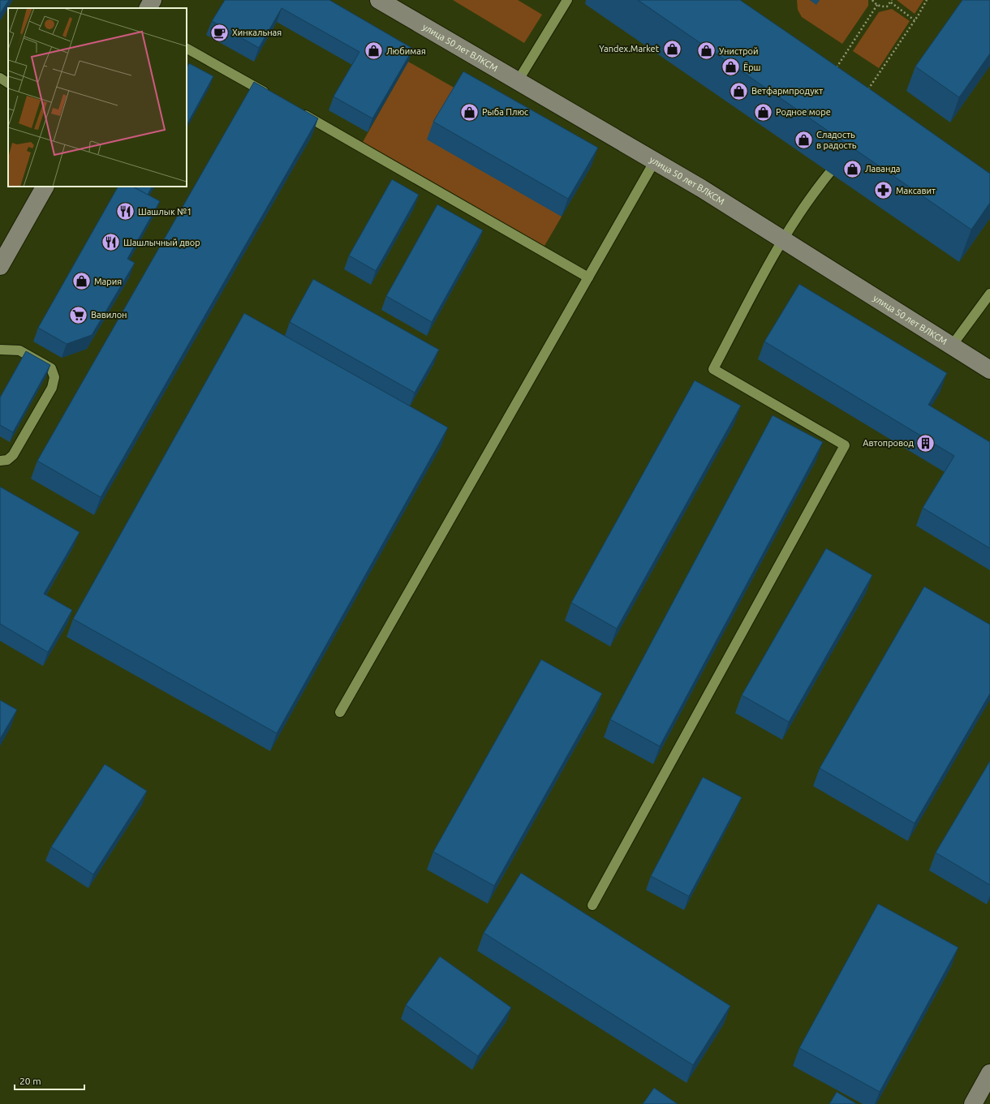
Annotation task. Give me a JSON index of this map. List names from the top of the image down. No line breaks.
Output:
{"streets":{"street":["улица 50 лет ВЛКСМ"]},"places":{"cafe":["Хинкальная"],"shop":["Yandex.Market","Любимая","Унистрой","Ёрш","Ветфармпродукт","Рыба Плюс","Родное море","Сладость в радость","Лаванда","Мария"],"pharmacy":["Максавит"],"restaurant":["Шашлык №1","Шашлычный двор"],"supermarket":["Вавилон"],"building":["Автопровод"]},"scale_bar":"20 m"}
